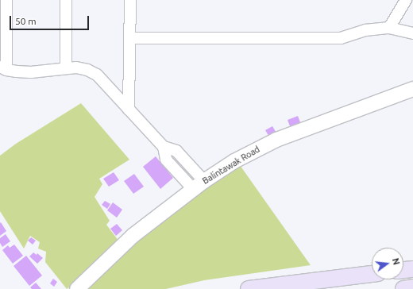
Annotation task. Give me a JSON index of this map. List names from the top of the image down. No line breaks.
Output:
{"streets":{"street":["Balintawak Road"]},"scale_bar":"50 m","north":"right"}
